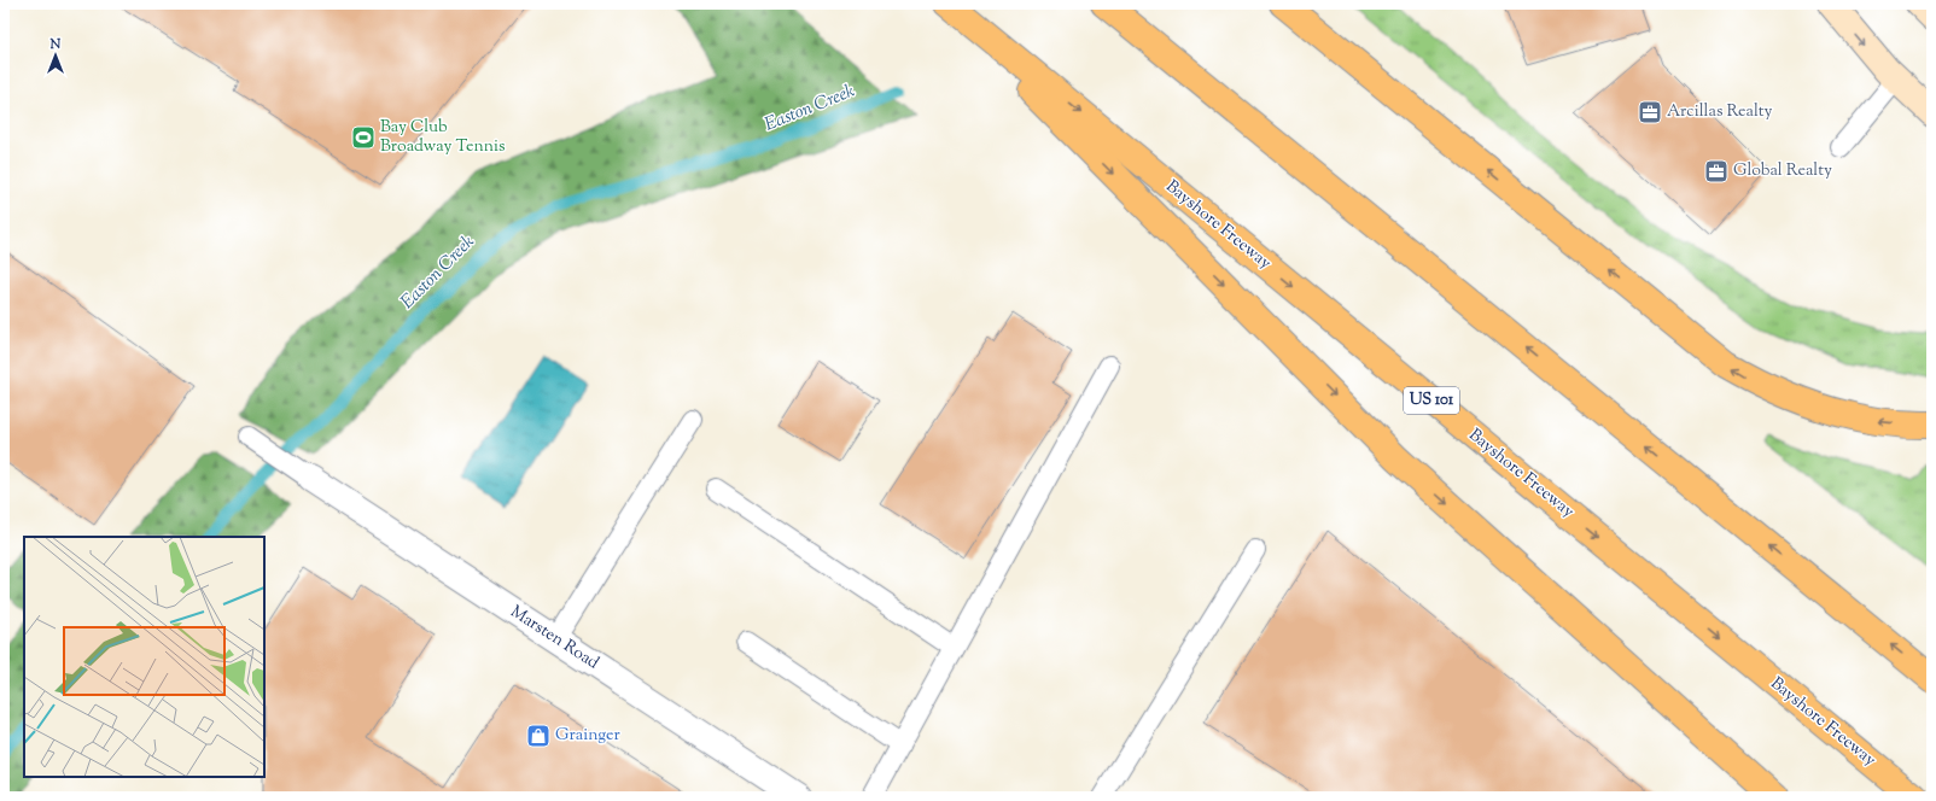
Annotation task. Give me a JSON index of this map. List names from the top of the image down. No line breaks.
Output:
{"streets":{"highway":["Bayshore Freeway","US 101"],"street":["Marsten Road"]},"water":["Easton Creek"],"places":{"office":["Arcillas Realty","Global Realty"],"sports":["Bay Club Broadway Tennis"],"shop":["Grainger"]},"north":"top"}
